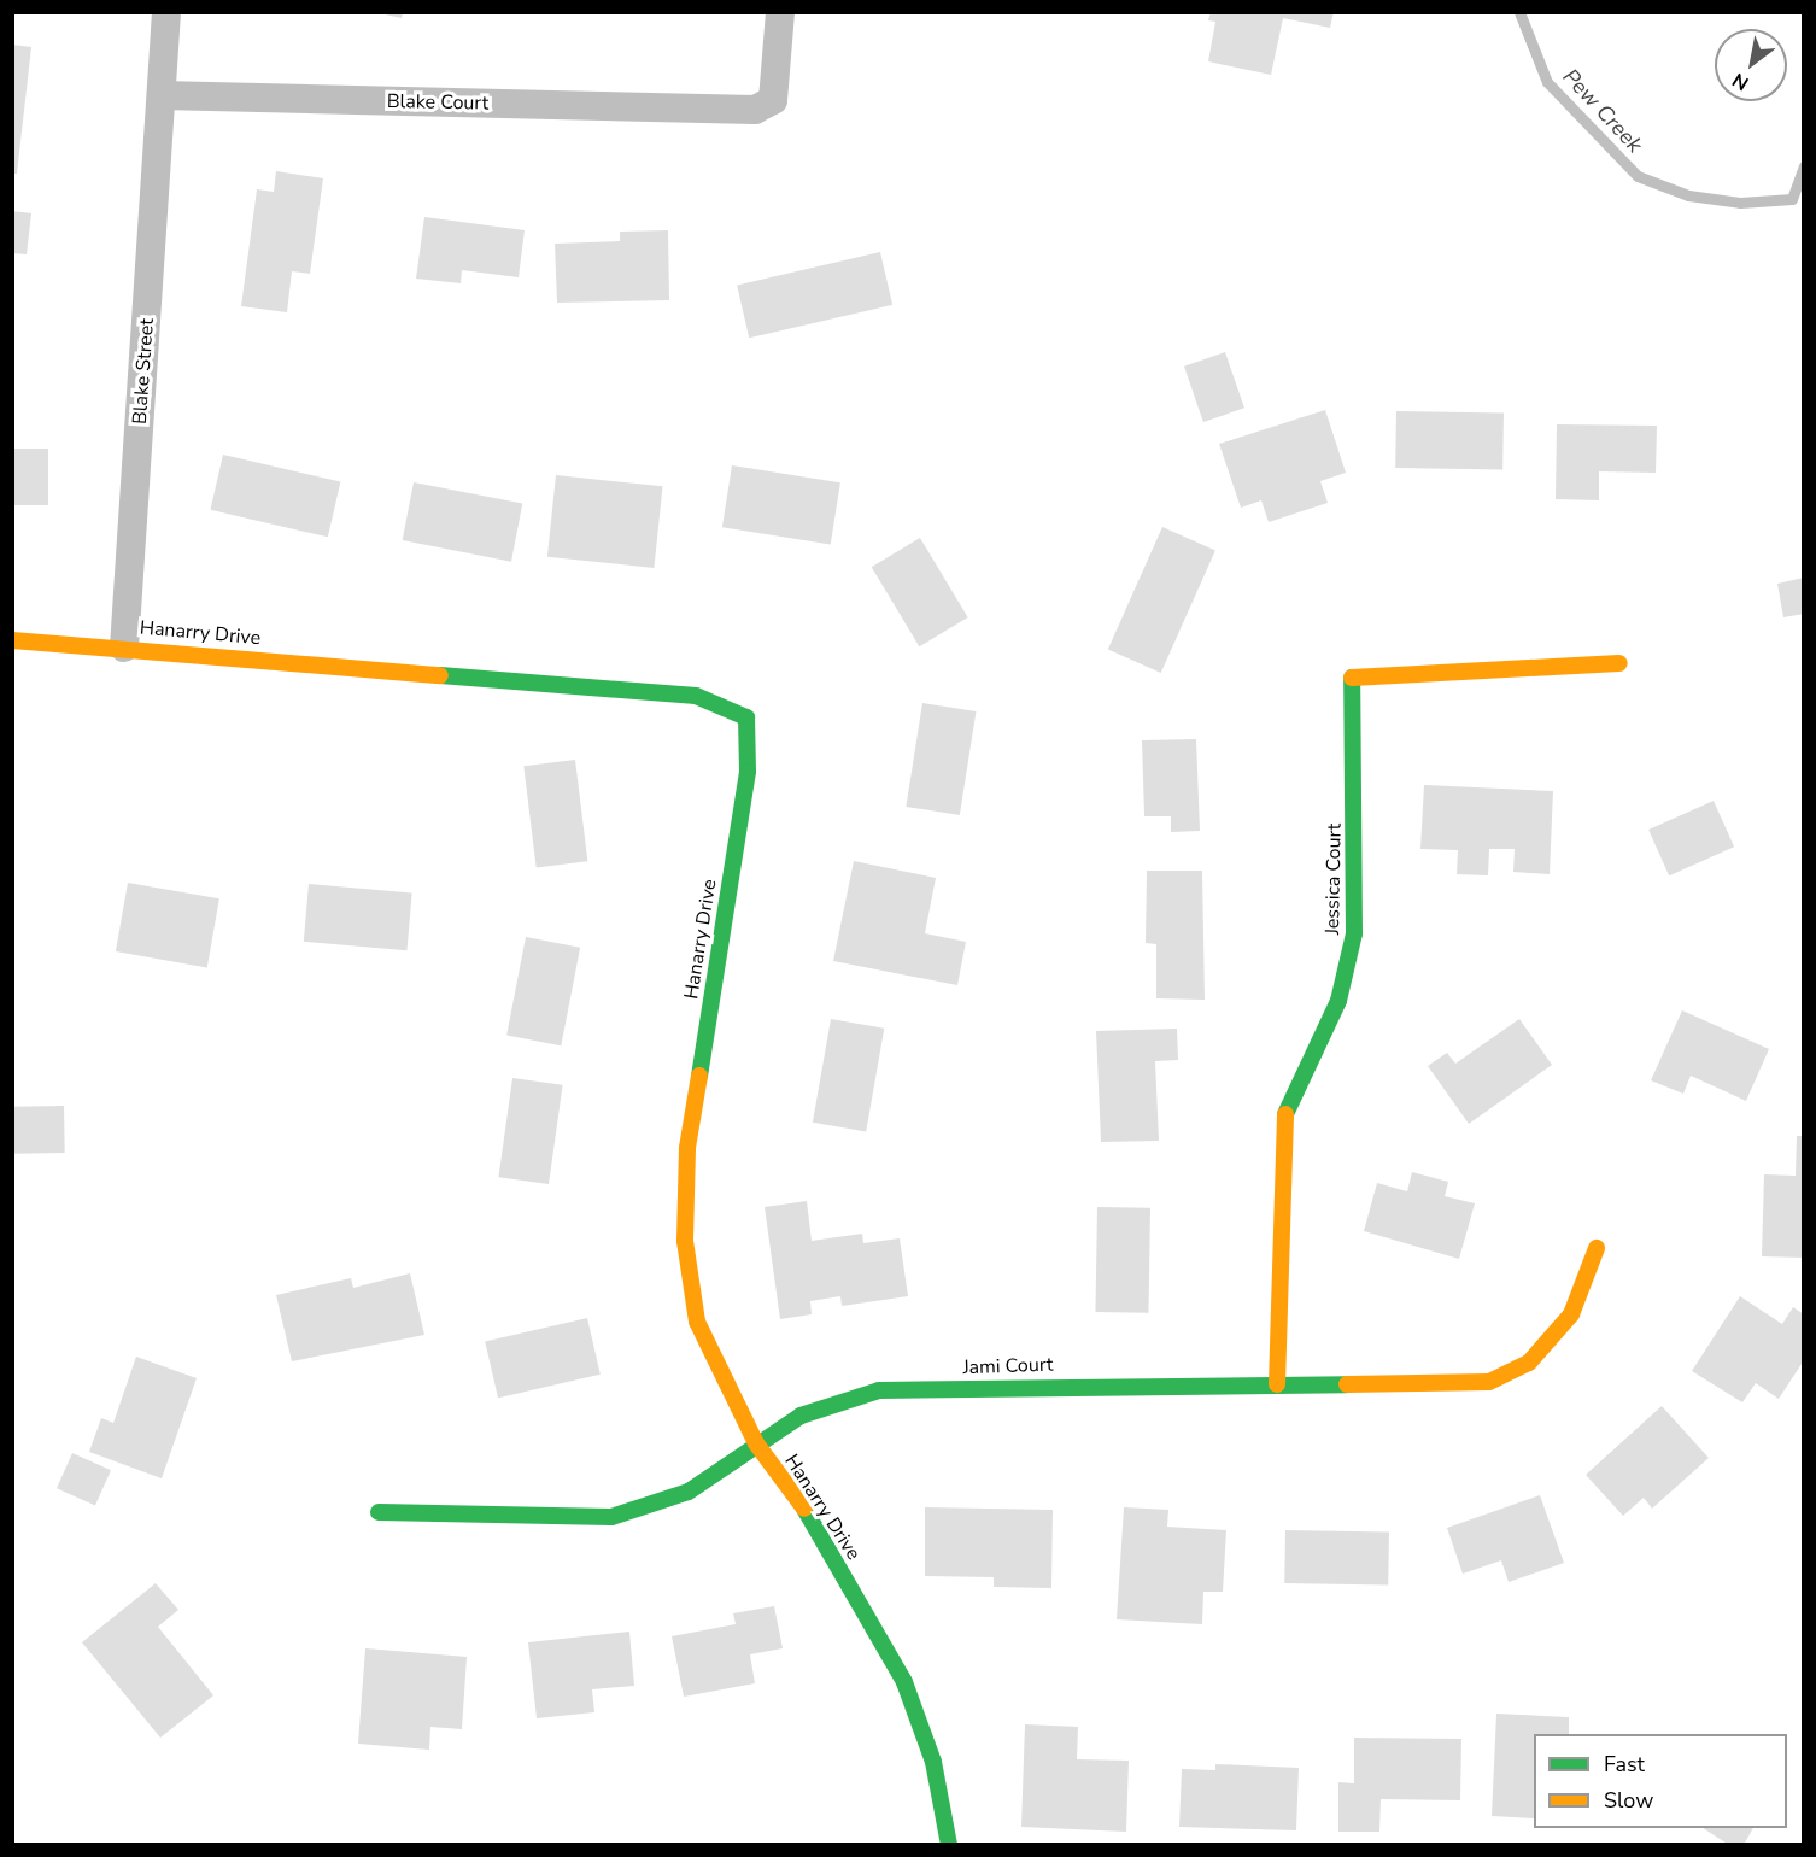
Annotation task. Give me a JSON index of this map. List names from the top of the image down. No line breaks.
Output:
{"streets":{"street":["Blake Court","Blake Street","Hanarry Drive","Jessica Court","Jami Court"]},"crossings":[["Blake Court","Blake Street"],["Blake Street","Hanarry Drive"],["Hanarry Drive","Jami Court"],["Jessica Court","Jami Court"]],"water":["Pew Creek"],"legend":["Fast","Slow"],"north":"bottom left"}
